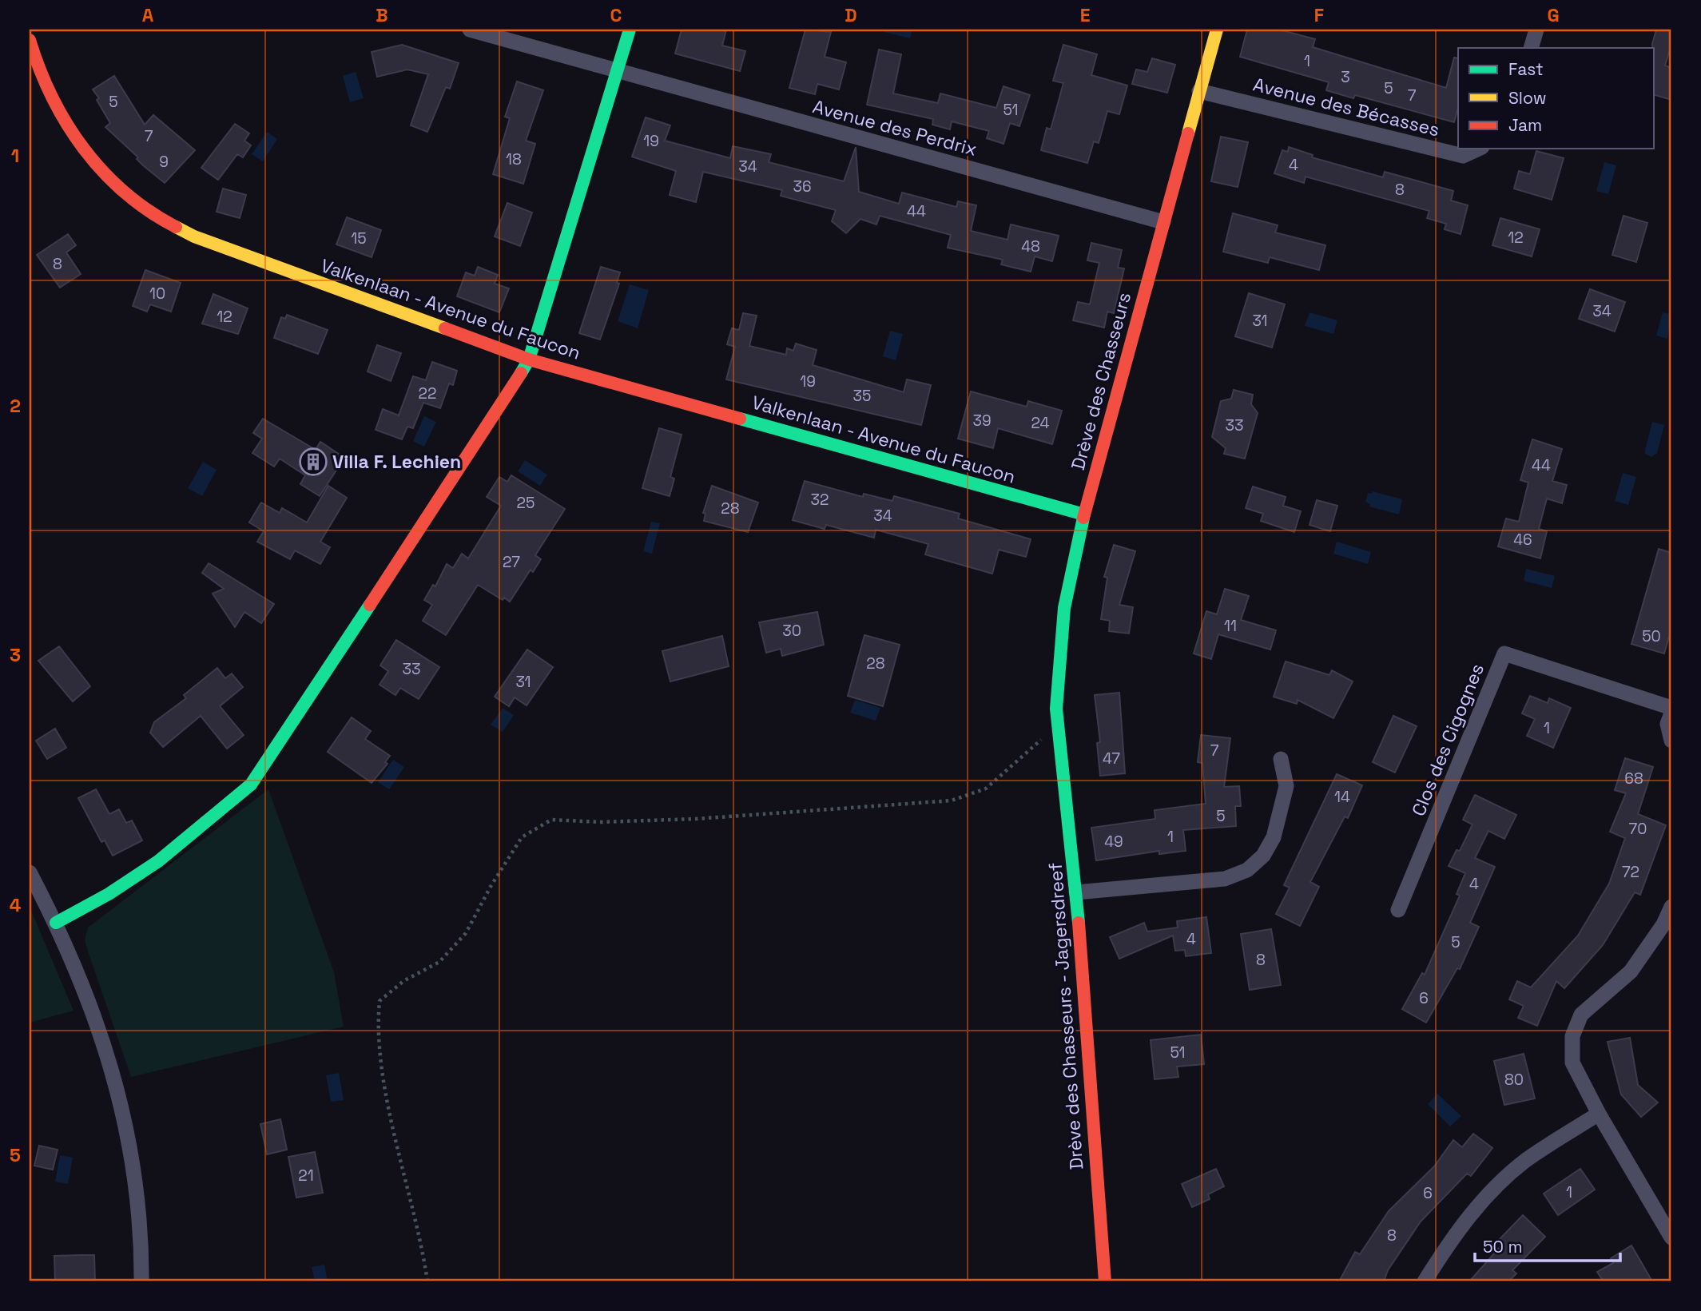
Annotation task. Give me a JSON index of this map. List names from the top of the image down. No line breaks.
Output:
{"streets":{"street":["Avenue des Bécasses","Avenue des Perdrix","Valkenlaan - Avenue du Faucon","Drève des Chasseurs","Clos des Cigognes","Drève des Chasseurs - Jagersdreef"]},"crossings":[["Avenue des Bécasses","Drève des Chasseurs"],["Avenue des Perdrix","Drève des Chasseurs"],["Valkenlaan - Avenue du Faucon","Drève des Chasseurs"],["Drève des Chasseurs","Drève des Chasseurs - Jagersdreef"]],"places":{"building":["Villa F. Lechien"]},"house_numbers":["1","3","5","7","5","51","7","19","18","9","4","34","36","8","44","12","15","48","8","10","34","12","31","19","22","35","39","24","33","44","32","25","28","34","46","27","11","30","50","28","33","31","1","7","47","68","14","5","70","1","49","72","4","4","5","8","6","51","80","21","1","6","8"],"legend":["Fast","Slow","Jam"],"scale_bar":"50 m","grid":{"columns":["A","B","C","D","E","F","G"],"rows":["1","2","3","4","5"]}}
